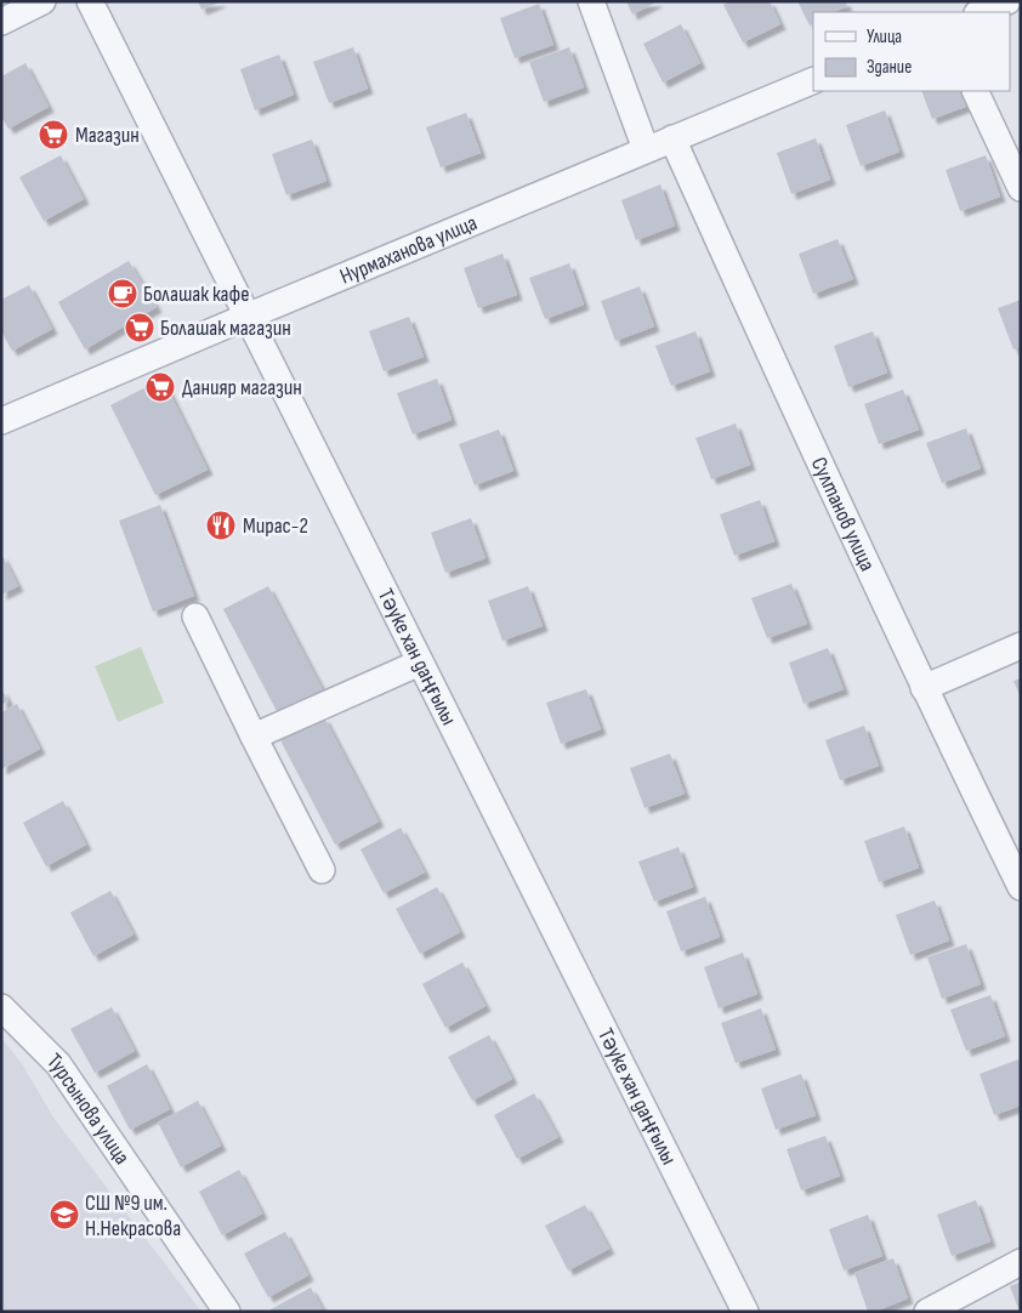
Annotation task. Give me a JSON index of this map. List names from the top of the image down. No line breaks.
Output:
{"streets":{"street":["Нурмаханова улица","Султанов улица","Тәуке хан даңғылы","Турсынова улица"]},"crossings":[["Нурмаханова улица","Султанов улица"],["Нурмаханова улица","Тәуке хан даңғылы"]],"places":{"supermarket":["Магазин","Болашак магазин","Данияр магазин"],"cafe":["Болашак кафе"],"restaurant":["Мирас-2"],"school or university":["СШ №9 им. Н.Некрасова"]},"legend":["Улица","Здание"]}
